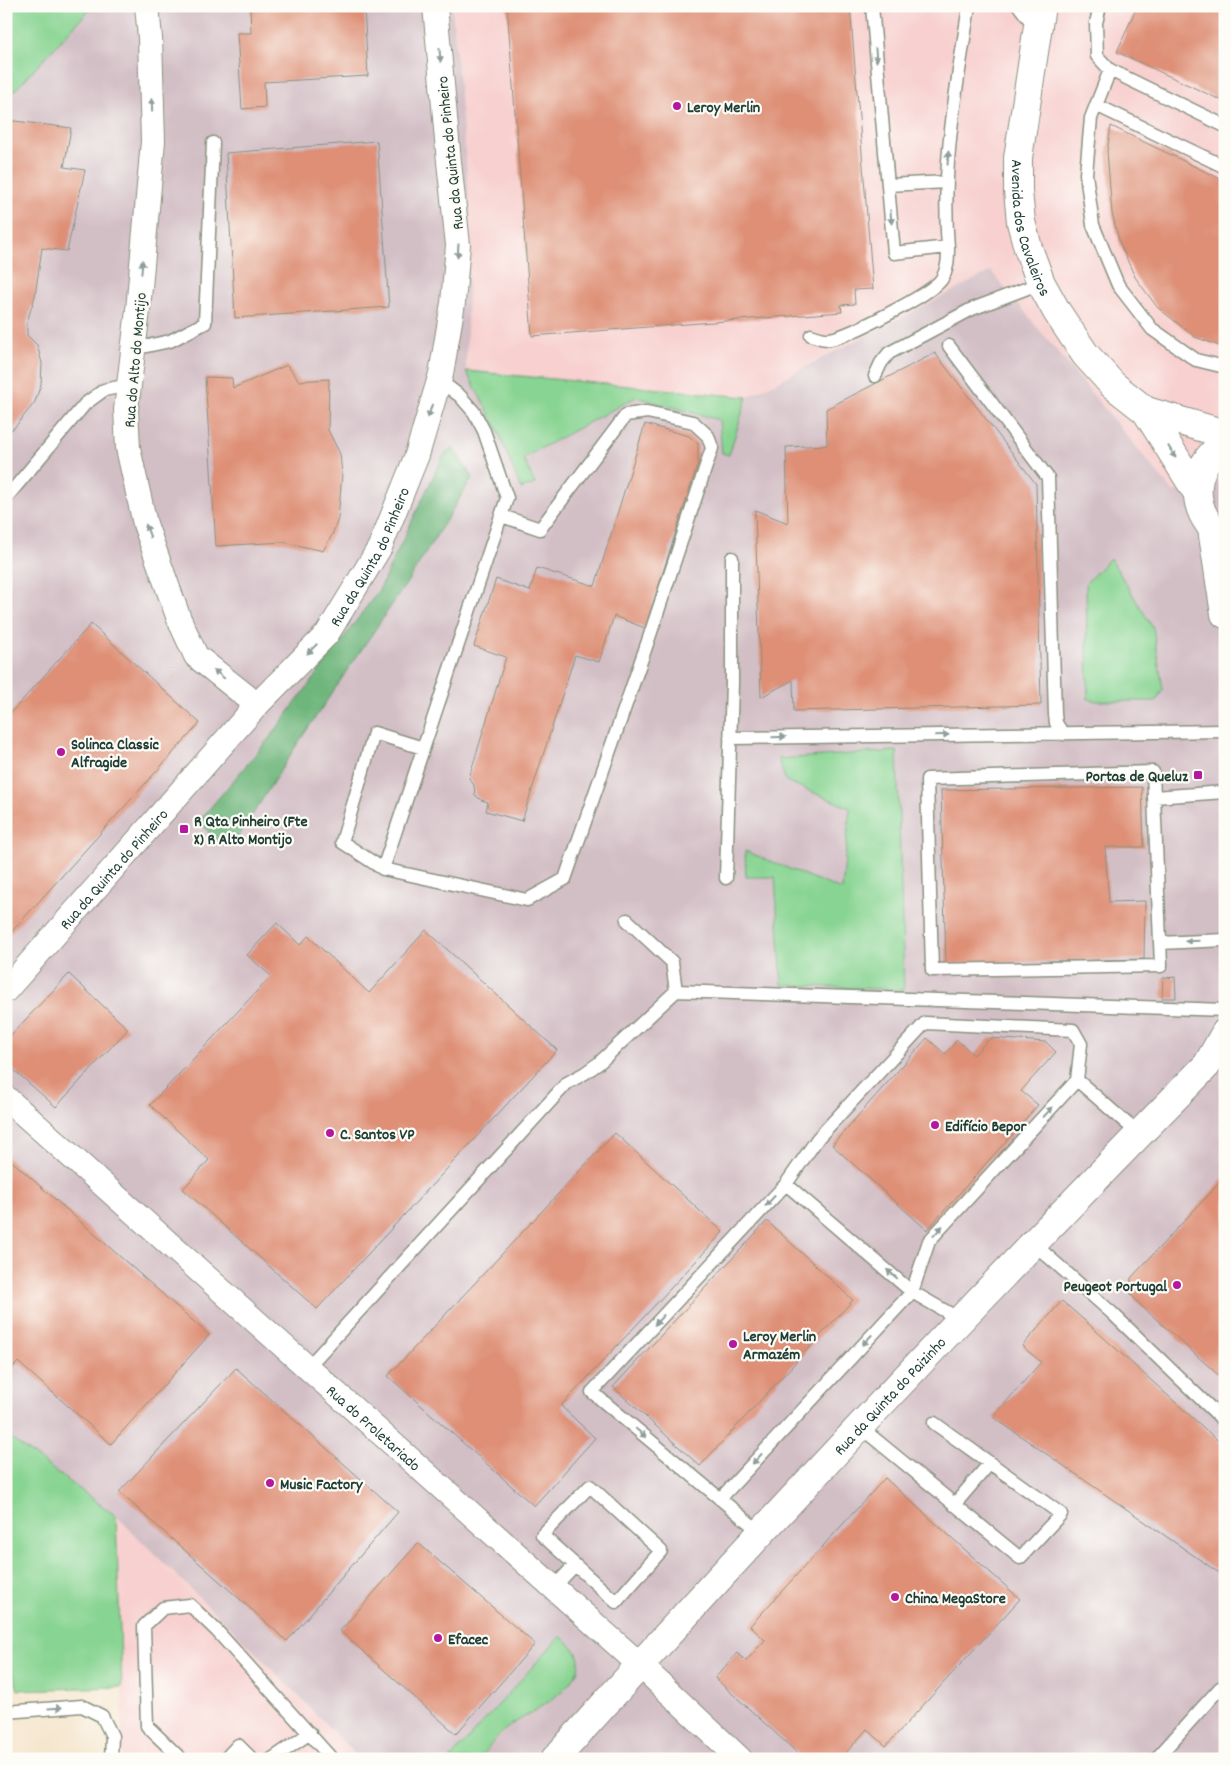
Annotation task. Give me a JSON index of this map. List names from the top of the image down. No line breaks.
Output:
{"streets":{"street":["Rua da Quinta do Pinheiro","Avenida dos Cavaleiros","Rua do Alto do Montijo","Rua da Quinta do Paizinho","Rua do Proletariado"]},"crossings":[["Rua da Quinta do Pinheiro","Rua do Alto do Montijo"],["Rua da Quinta do Paizinho","Rua do Proletariado"]],"one_way":["Rua da Quinta do Pinheiro","Rua do Alto do Montijo"],"places":{"other":["Leroy Merlin","Solinca Classic Alfragide","Edifício Bepor","C. Santos VP","Peugeot Portugal","Leroy Merlin Armazém","Music Factory","China MegaStore","Efacec"],"transit":["Portas de Queluz","R Qta Pinheiro (Fte X) R Alto Montijo"]}}
